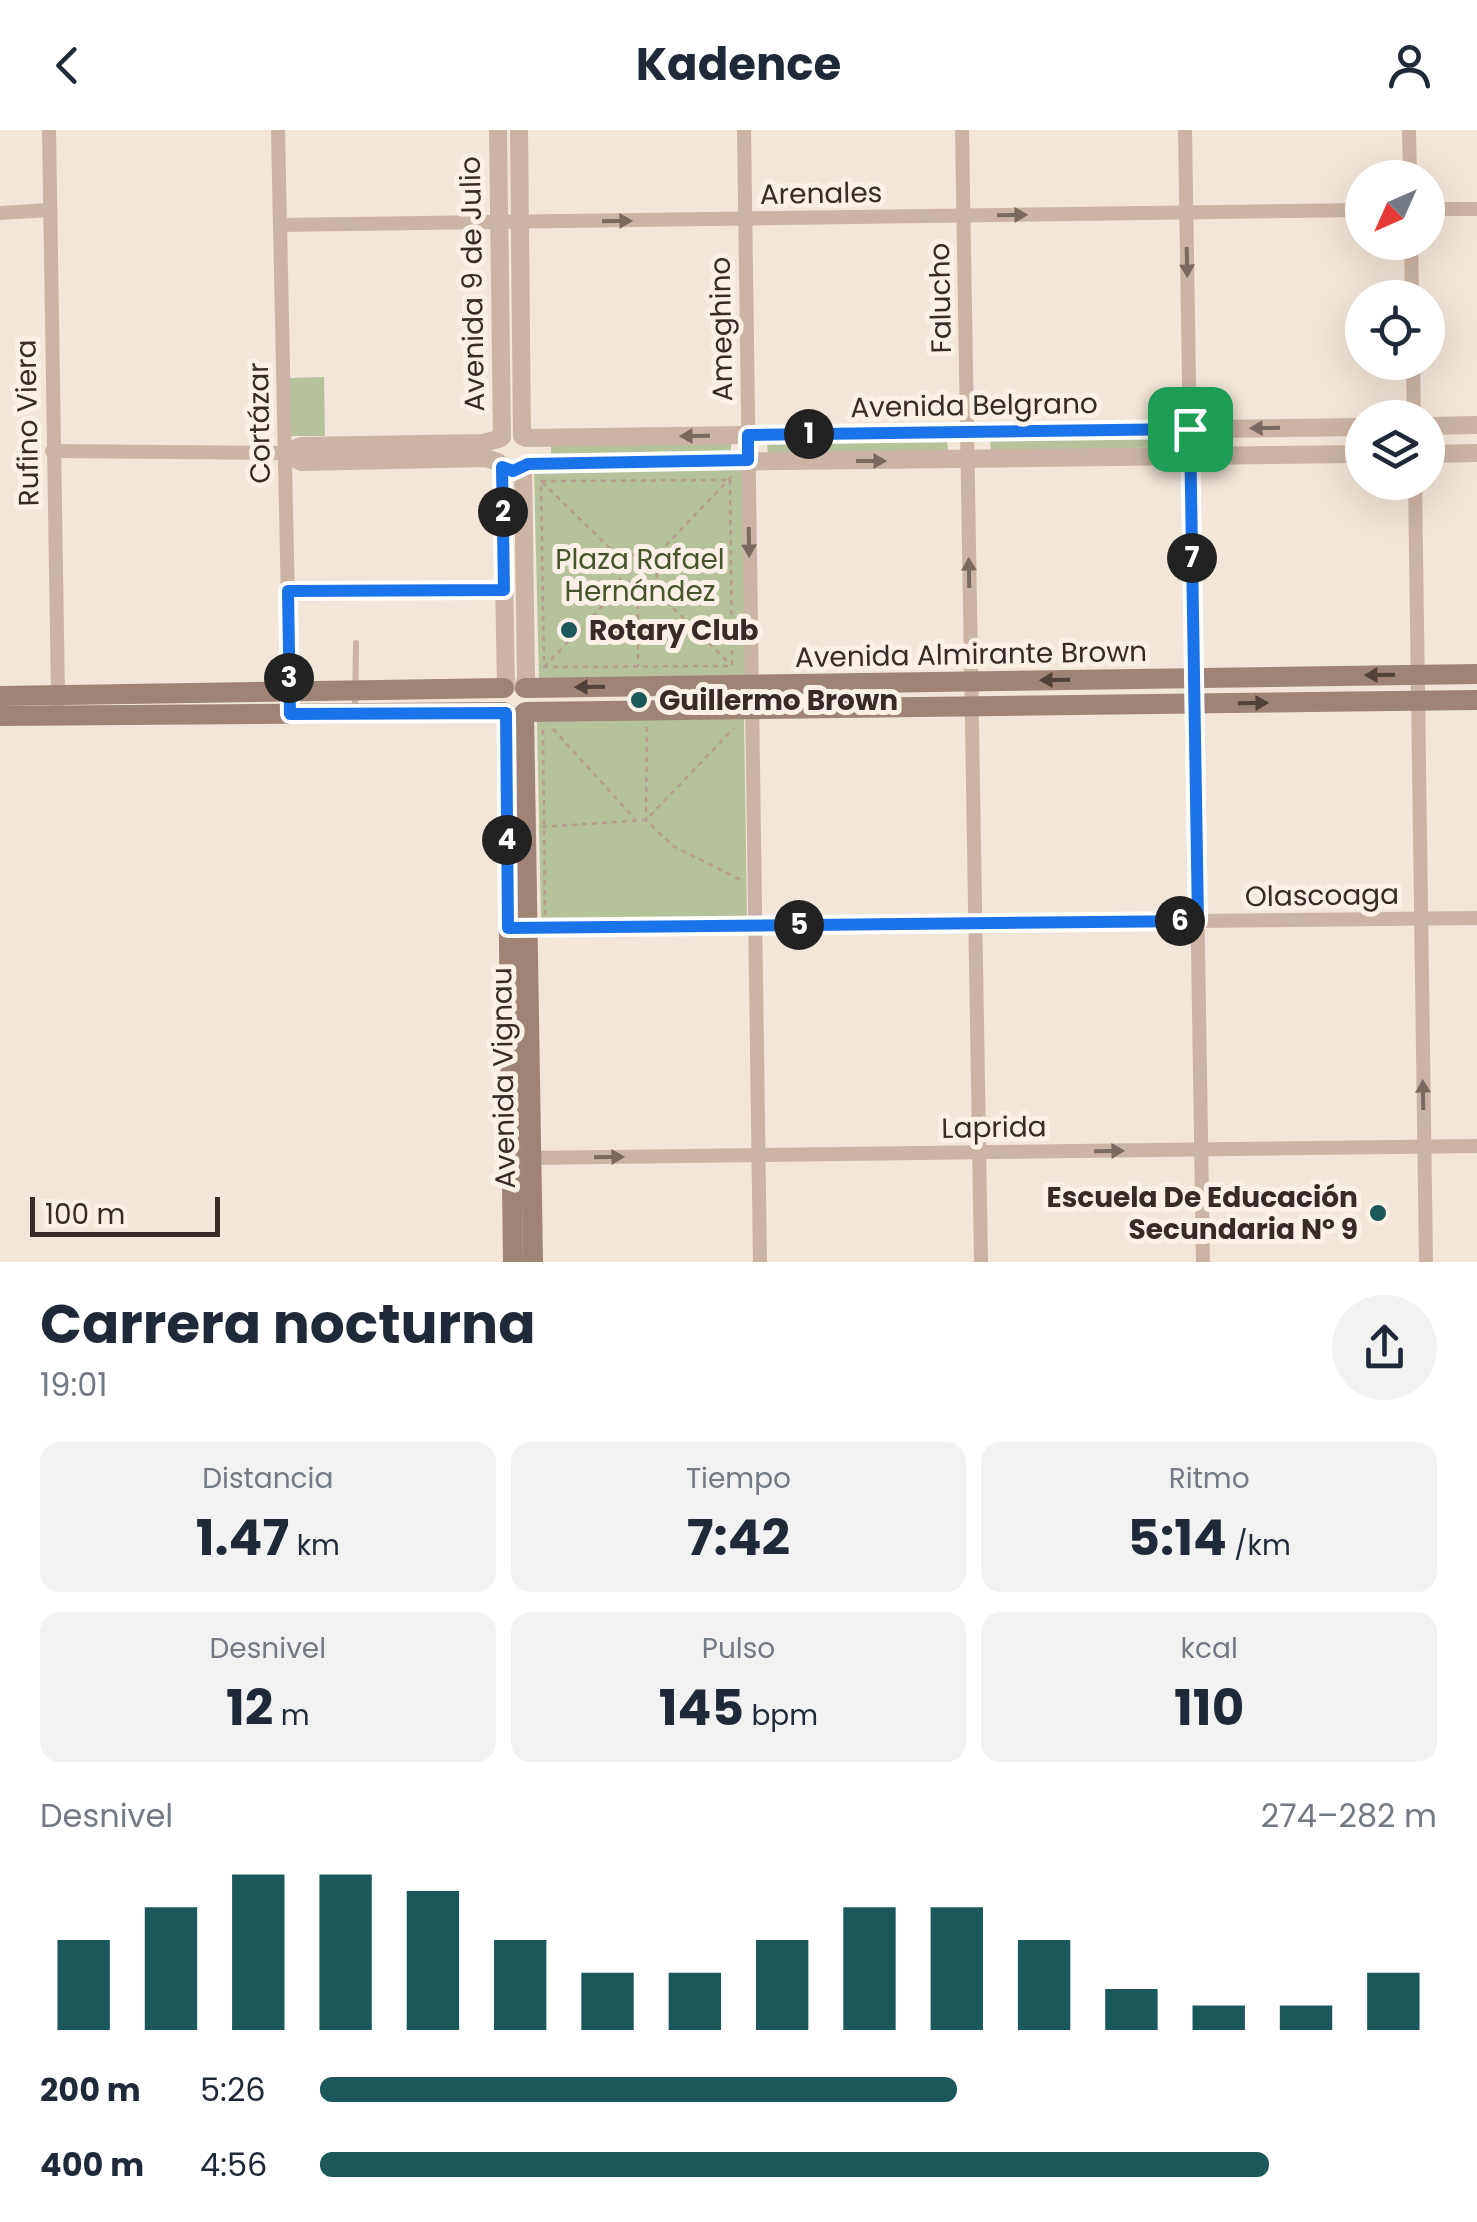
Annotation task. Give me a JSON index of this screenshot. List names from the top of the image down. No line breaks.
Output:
{"streets":{"main road":["Avenida Almirante Brown","Avenida Vignau"],"street":["Arenales","Avenida 9 de Julio","Falucho","Ameghino","Avenida Belgrano","Rufino Viera","Cortázar","Olascoaga","Laprida"]},"crossings":[["Arenales","Avenida 9 de Julio"],["Arenales","Falucho"],["Arenales","Ameghino"],["Arenales","Cortázar"],["Avenida 9 de Julio","Avenida Belgrano"],["Falucho","Avenida Belgrano"],["Falucho","Avenida Almirante Brown"],["Falucho","Olascoaga"],["Falucho","Laprida"],["Ameghino","Avenida Belgrano"],["Ameghino","Avenida Almirante Brown"],["Ameghino","Olascoaga"],["Ameghino","Laprida"],["Rufino Viera","Avenida Almirante Brown"],["Cortázar","Avenida Almirante Brown"],["Avenida Almirante Brown","Avenida Vignau"],["Olascoaga","Avenida Vignau"],["Avenida Vignau","Laprida"]],"one_way":["Arenales","Laprida"],"parks":["Plaza Rafael Hernández"],"places":["Rotary Club","Guillermo Brown","Escuela De Educación Secundaria Nº 9"],"scale_bar":"100 m","north":"bottom left","page":{"header":"Kadence","pins":["1","2","7","3","4","6","5"],"scale":"100 m","heading":["Carrera nocturna","19:01"],"stats":[["Distancia","1.47 km"],["Tiempo","7:42"],["Ritmo","5:14 /km"],["Desnivel","12 m"],["Pulso","145 bpm"],["kcal","110"]],"chart":["Desnivel","274–282 m"],"list":[{"name":"200 m","note":"5:26"},{"name":"400 m","note":"4:56"}]}}
